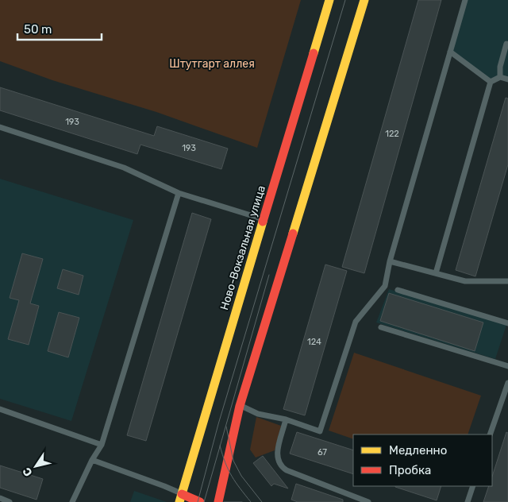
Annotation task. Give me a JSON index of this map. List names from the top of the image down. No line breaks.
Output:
{"streets":{"main road":["Ново-Вокзальная улица"]},"parks":["Штутгарт аллея"],"house_numbers":["193","122","193","124","67"],"legend":["Медленно","Пробка"],"scale_bar":"50 m","north":"bottom left"}
